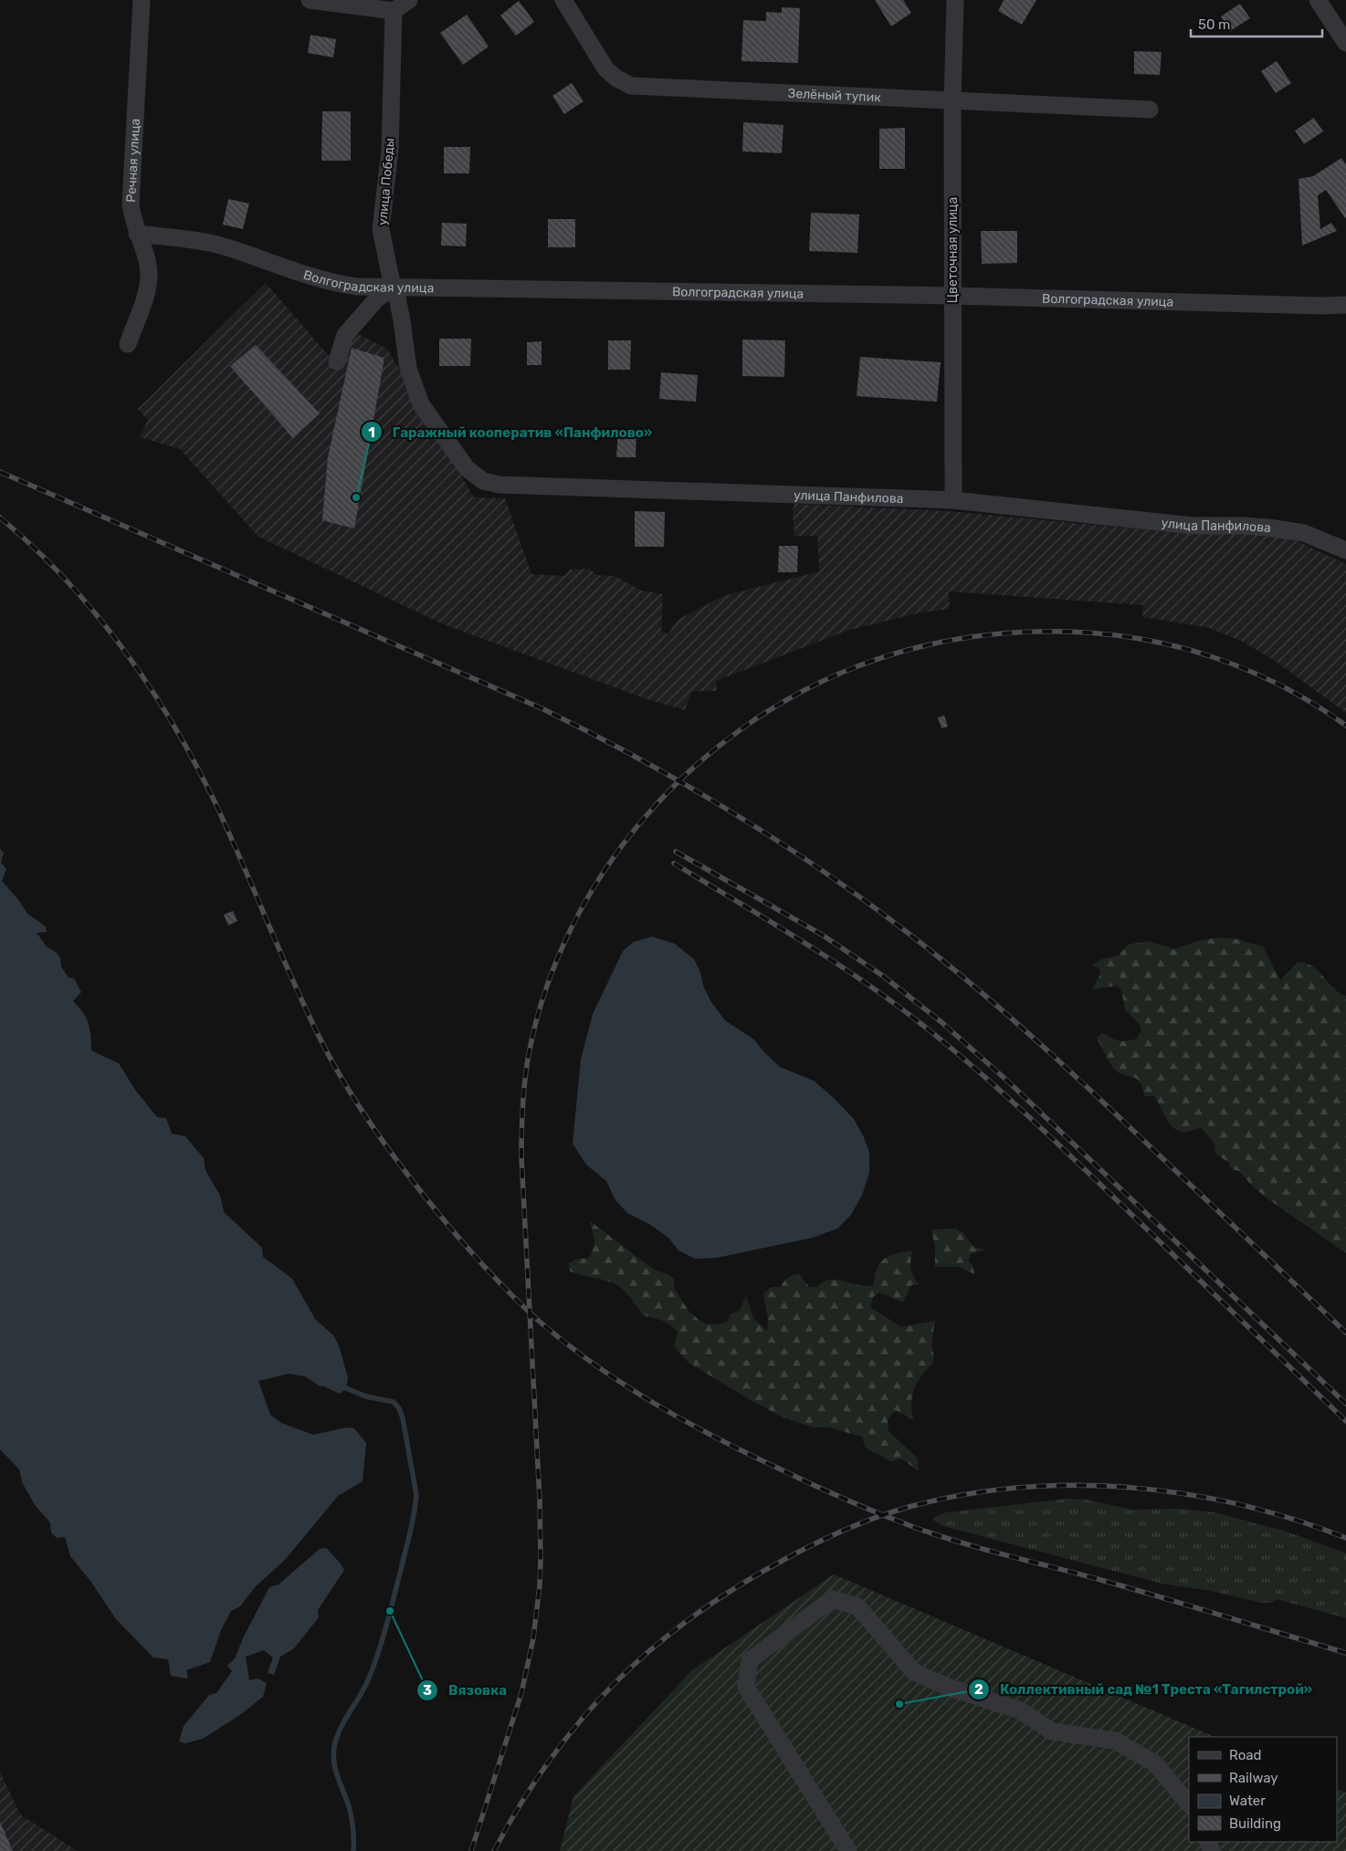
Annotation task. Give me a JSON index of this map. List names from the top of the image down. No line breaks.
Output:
{"streets":{"street":["Зелёный тупик","Речная улица","улица Победы","Цветочная улица","Волгоградская улица","улица Панфилова"]},"crossings":[["Зелёный тупик","Цветочная улица"],["Речная улица","Волгоградская улица"],["улица Победы","Волгоградская улица"],["улица Победы","улица Панфилова"],["Цветочная улица","Волгоградская улица"],["Цветочная улица","улица Панфилова"]],"places":["Гаражный кооператив «Панфилово»","Вязовка","Коллективный сад №1 Треста «Тагилстрой»"],"legend":["Road","Railway","Water","Building"],"scale_bar":"50 m"}
